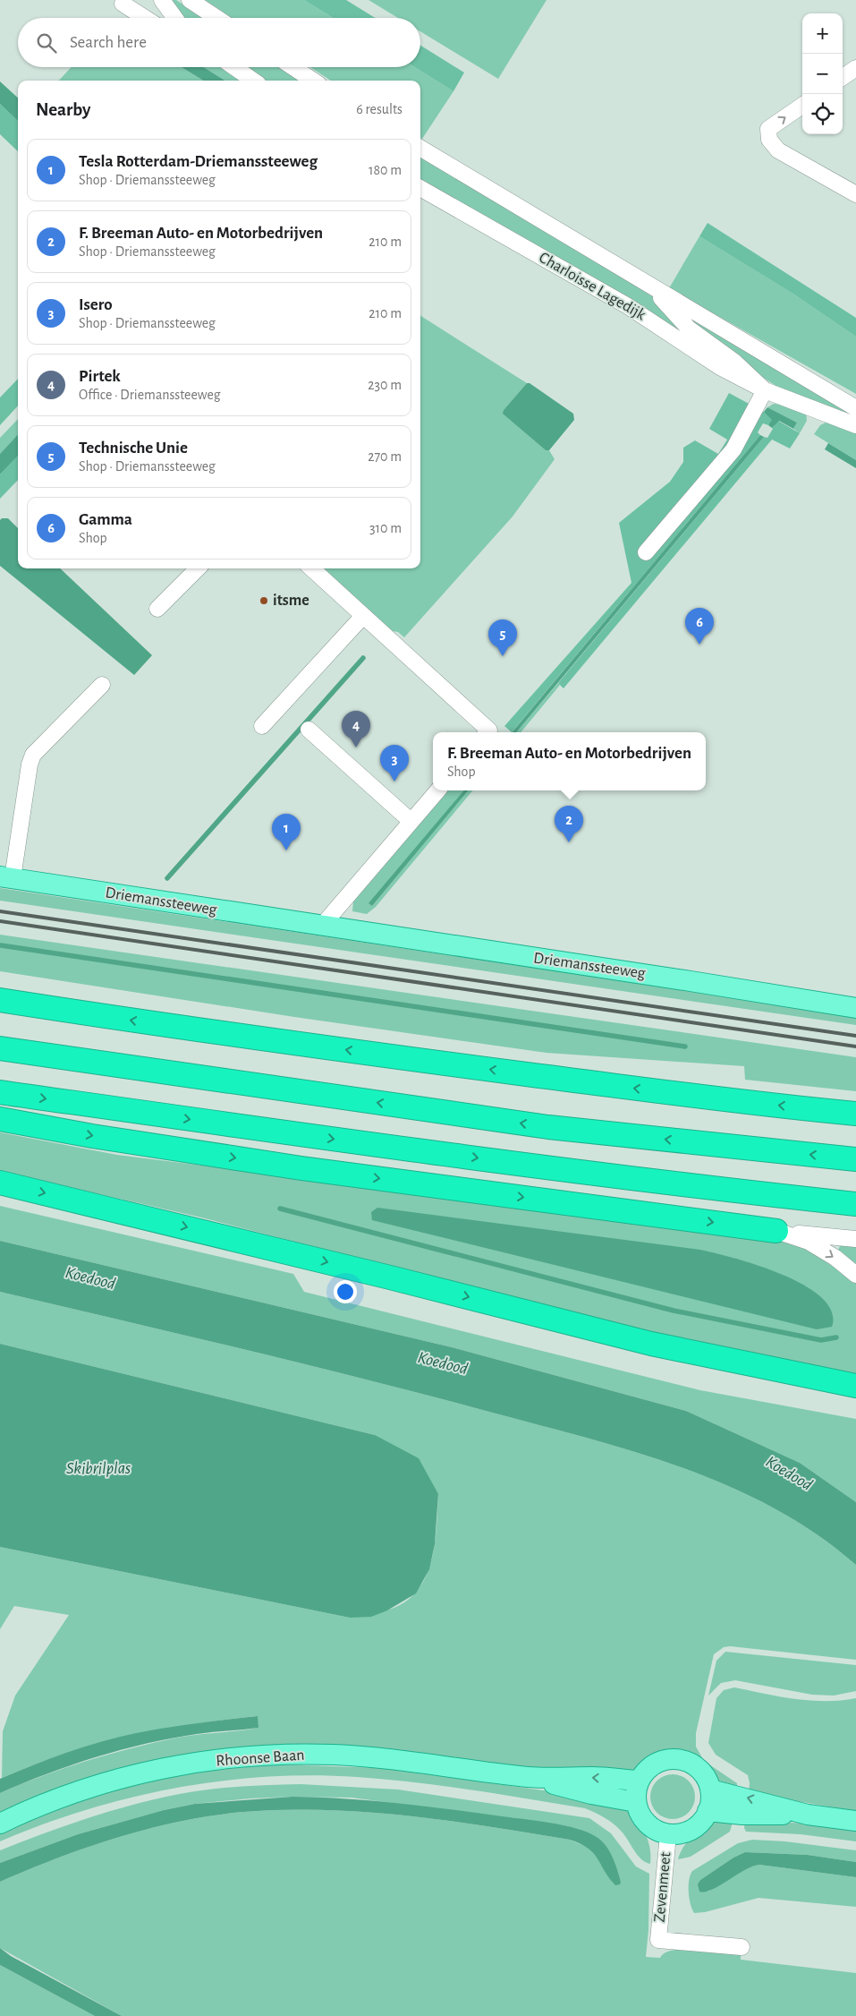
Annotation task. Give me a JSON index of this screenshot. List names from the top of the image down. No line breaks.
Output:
{"streets":{"main road":["Driemanssteeweg","Rhoonse Baan"],"street":["Charloisse Lagedijk","Zevenmeet"]},"crossings":[["Rhoonse Baan","Zevenmeet"]],"water":["Koedood","Skibrilplas"],"places":["itsme"],"page":{"map_buttons":["+","−"],"search":"Search here","heading":["Nearby","6 results"],"list":[{"mark":"1","name":"Tesla Rotterdam-Driemanssteeweg","note":"Shop · Driemanssteeweg","value":"180 m"},{"mark":"2","name":"F. Breeman Auto- en Motorbedrijven","note":"Shop · Driemanssteeweg","value":"210 m"},{"mark":"3","name":"Isero","note":"Shop · Driemanssteeweg","value":"210 m"},{"mark":"4","name":"Pirtek","note":"Office · Driemanssteeweg","value":"230 m"},{"mark":"5","name":"Technische Unie","note":"Shop · Driemanssteeweg","value":"270 m"},{"mark":"6","name":"Gamma","note":"Shop","value":"310 m"}],"pins":["6","5","4","3","2","1"],"popup":["F. Breeman Auto- en Motorbedrijven","Shop"]}}
